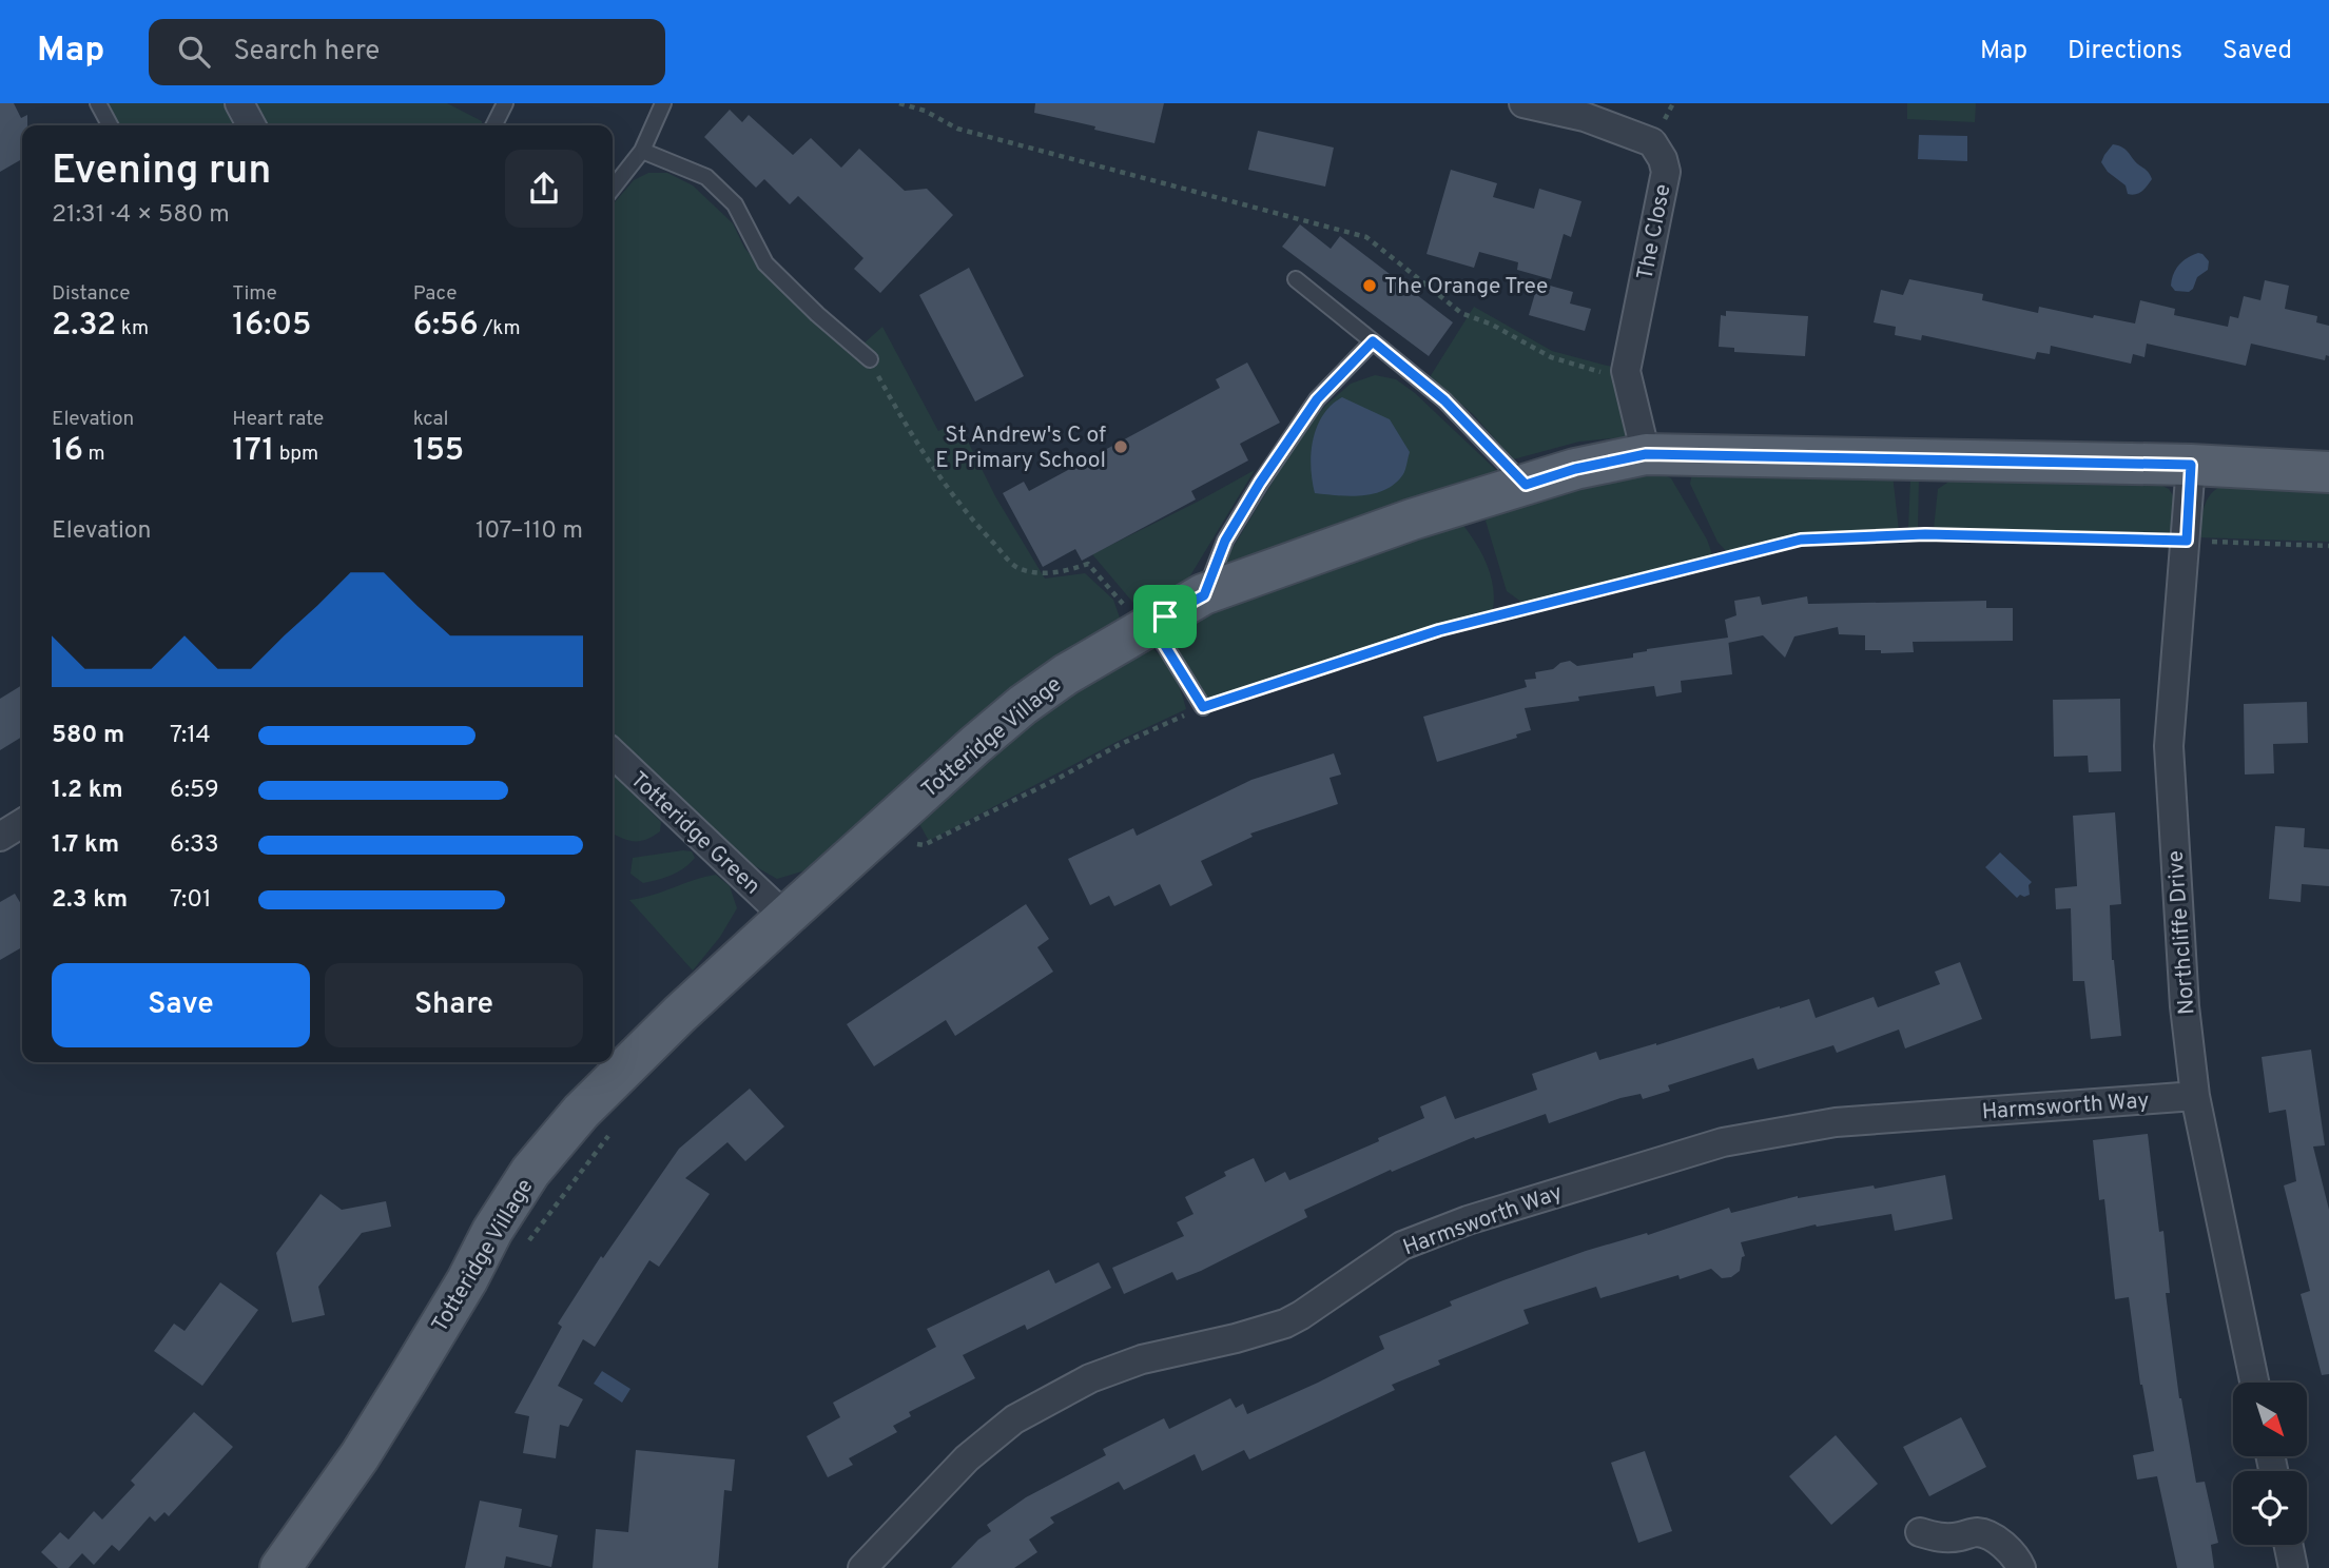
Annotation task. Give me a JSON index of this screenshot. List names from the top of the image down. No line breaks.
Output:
{"streets":{"main road":["Totteridge Village"],"street":["The Close","Totteridge Green","Northcliffe Drive","Harmsworth Way"]},"crossings":[["The Close","Totteridge Village"],["Totteridge Village","Totteridge Green"],["Totteridge Village","Northcliffe Drive"],["Northcliffe Drive","Harmsworth Way"]],"places":["The Orange Tree","St Andrew's C of E Primary School"],"north":"bottom right","page":{"header":"Map","search":"Search here","nav":["Map","Directions","Saved"],"heading":["Evening run","21:31 · 4 × 580 m"],"stats":[["Distance","2.32 km"],["Time","16:05"],["Pace","6:56 /km"],["Elevation","16 m"],["Heart rate","171 bpm"],["kcal","155"]],"chart":["Elevation","107–110 m"],"list":[{"name":"580 m","note":"7:14"},{"name":"1.2 km","note":"6:59"},{"name":"1.7 km","note":"6:33"},{"name":"2.3 km","note":"7:01"}],"buttons":["Save","Share"]}}
